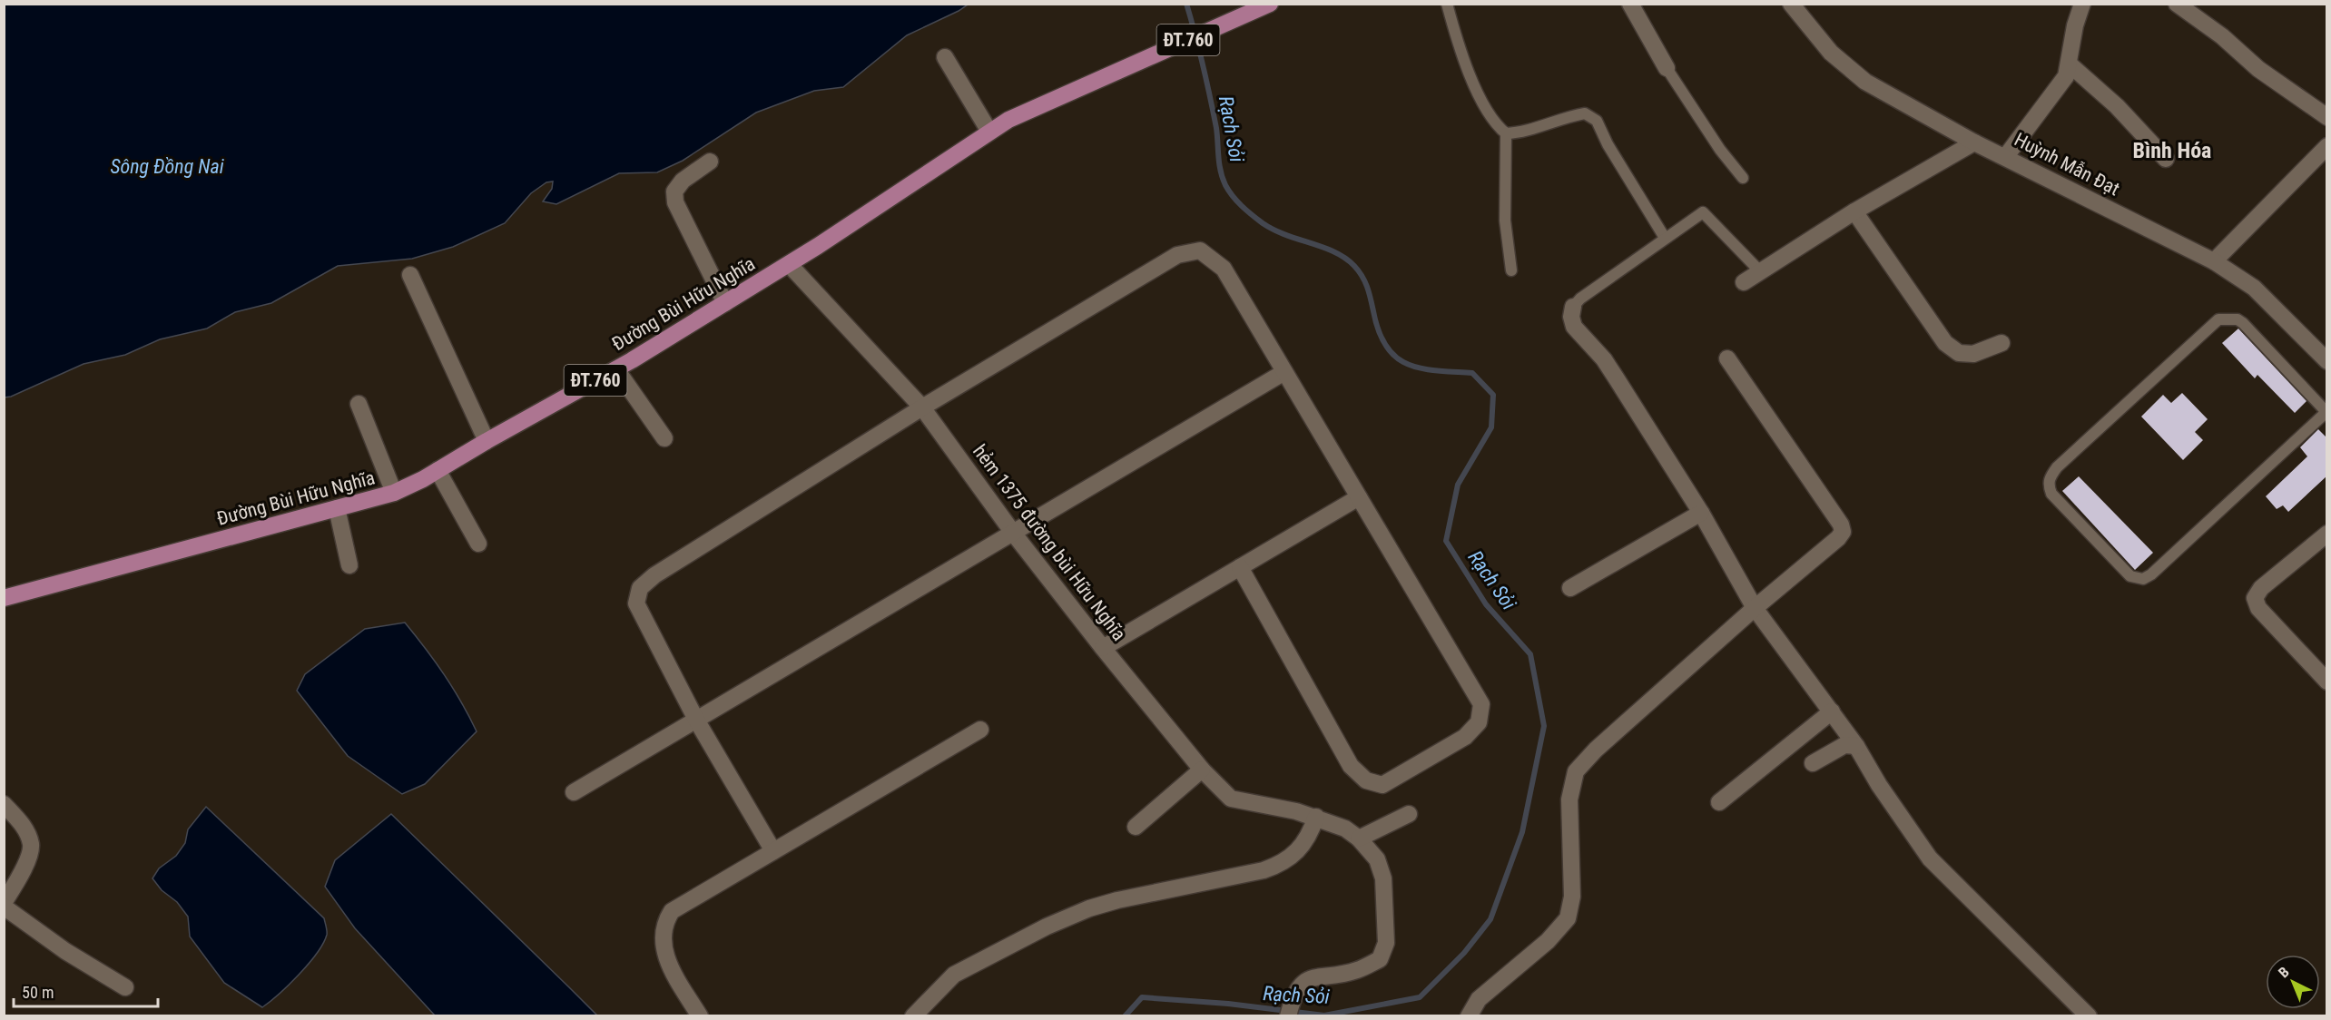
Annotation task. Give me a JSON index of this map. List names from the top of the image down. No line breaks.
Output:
{"streets":{"main road":["ĐT.760","Đường Bùi Hữu Nghĩa"],"street":["Huỳnh Mẫn Đạt","hẻm 1375 đường bùi Hữu Nghĩa"]},"crossings":[["Đường Bùi Hữu Nghĩa","hẻm 1375 đường bùi Hữu Nghĩa"]],"districts":["Bình Hóa"],"water":["Rạch Sỏi","Sông Đồng Nai"],"scale_bar":"50 m","north":"top left"}
